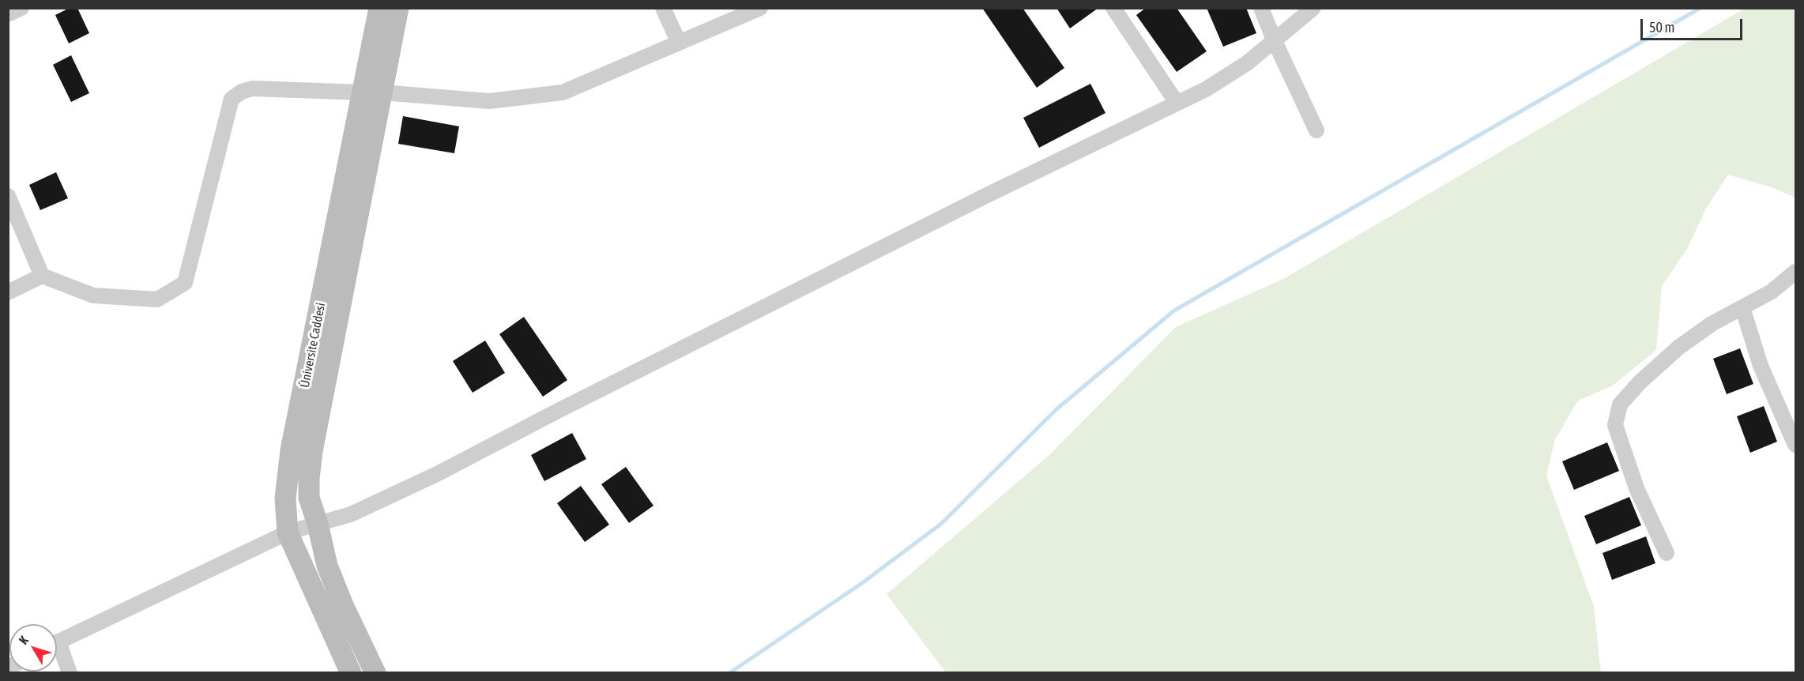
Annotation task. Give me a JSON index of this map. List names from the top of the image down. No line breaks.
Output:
{"streets":{"main road":["Üniversite Caddesi"]},"scale_bar":"50 m","north":"top left"}
